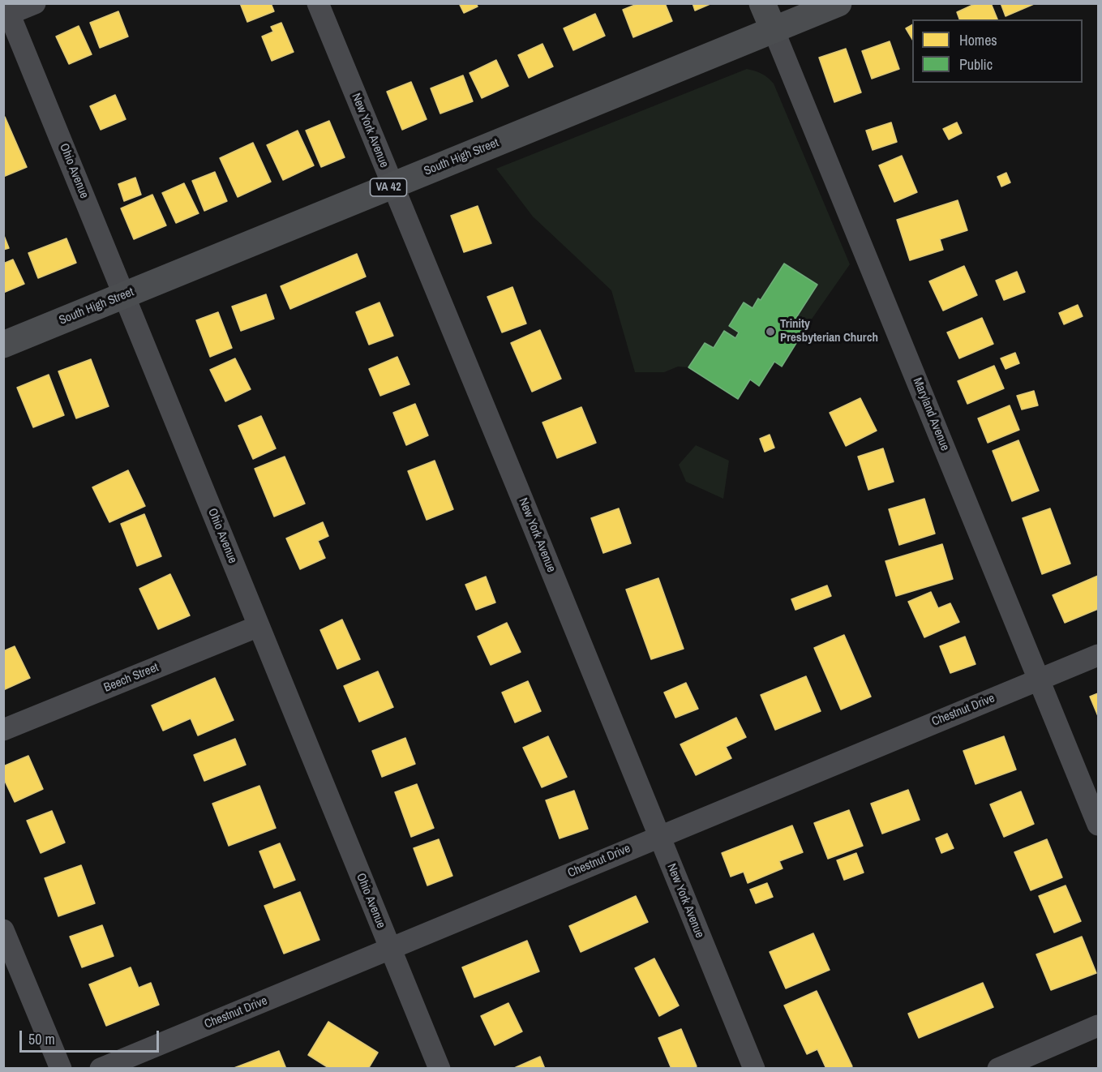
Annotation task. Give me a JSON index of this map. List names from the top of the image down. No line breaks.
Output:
{"streets":{"main road":["South High Street","VA 42","Maryland Avenue"],"street":["New York Avenue","Ohio Avenue","Beech Street","Chestnut Drive"]},"crossings":[["New York Avenue","South High Street"],["New York Avenue","Chestnut Drive"],["South High Street","Ohio Avenue"],["South High Street","Maryland Avenue"],["Ohio Avenue","Beech Street"],["Ohio Avenue","Chestnut Drive"],["Maryland Avenue","Chestnut Drive"]],"places":["Trinity Presbyterian Church"],"legend":["Homes","Public"],"scale_bar":"50 m"}
